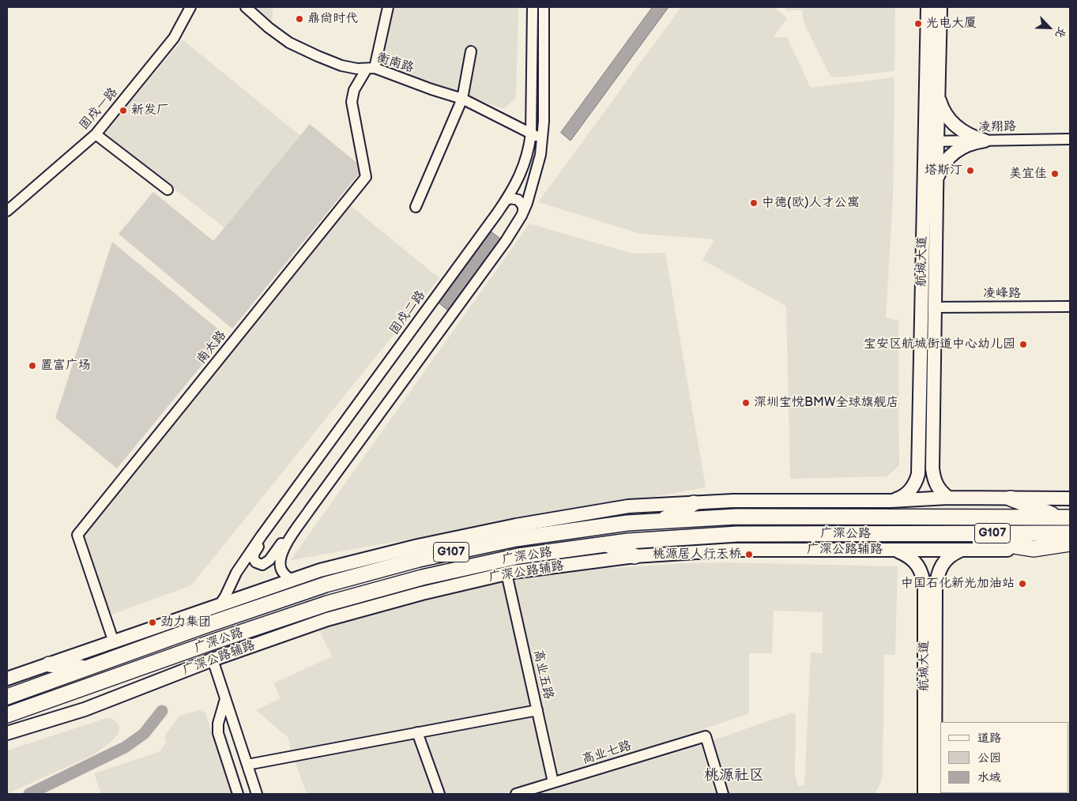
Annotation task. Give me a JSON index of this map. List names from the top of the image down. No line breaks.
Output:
{"streets":{"highway":["G107","广深公路"],"main road":["航城大道","广深公路辅路"],"street":["衡南路","固戍一路","凌翔路","凌峰路","固戍二路","南太路","高业五路","高业七路"]},"crossings":[["衡南路","固戍二路"],["衡南路","南太路"],["凌翔路","航城大道"],["航城大道","凌峰路"],["航城大道","广深公路辅路"],["广深公路辅路","高业五路"],["高业五路","高业七路"]],"districts":["桃源社区"],"places":["鼎尚时代","光电大厦","新发厂","塔斯汀","美宜佳","中德(欧)人才公寓","宝安区航城街道中心幼儿园","置富广场","深圳宝悦BMW全球旗舰店","桃源居人行天桥","中国石化新光加油站","劲力集团"],"legend":["道路","公园","水域"],"north":"bottom right"}
